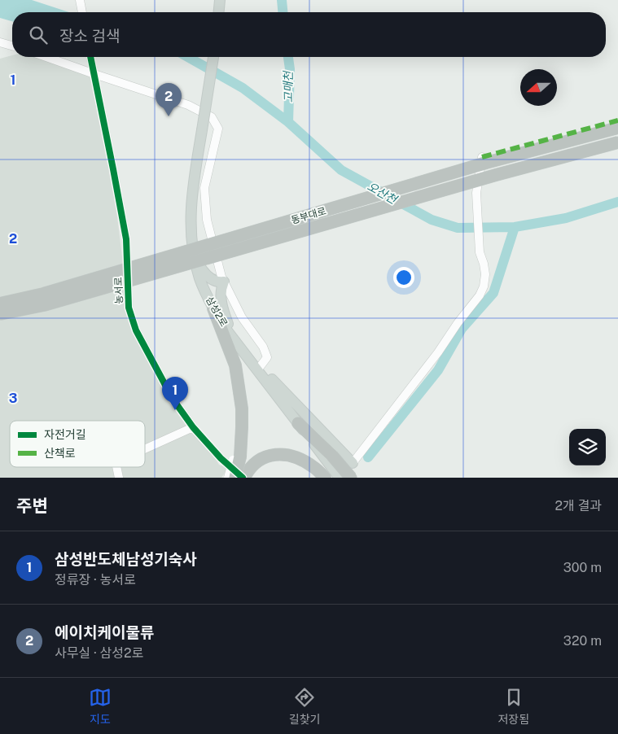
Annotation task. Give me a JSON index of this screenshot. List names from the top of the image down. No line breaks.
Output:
{"streets":{"highway":["동부대로"],"main road":["삼성2로"],"street":["농서로"]},"water":["고매천","오산천"],"legend":["자전거길","산책로"],"north":"left","page":{"search":"장소 검색","pins":["2","1"],"heading":["주변","2개 결과"],"list":[{"mark":"1","name":"삼성반도체남성기숙사","note":"정류장 · 농서로","value":"300 m"},{"mark":"2","name":"에이치케이물류","note":"사무실 · 삼성2로","value":"320 m"}],"nav":["지도","길찾기","저장됨"]},"grid":{"rows":["1","2","3"]}}
